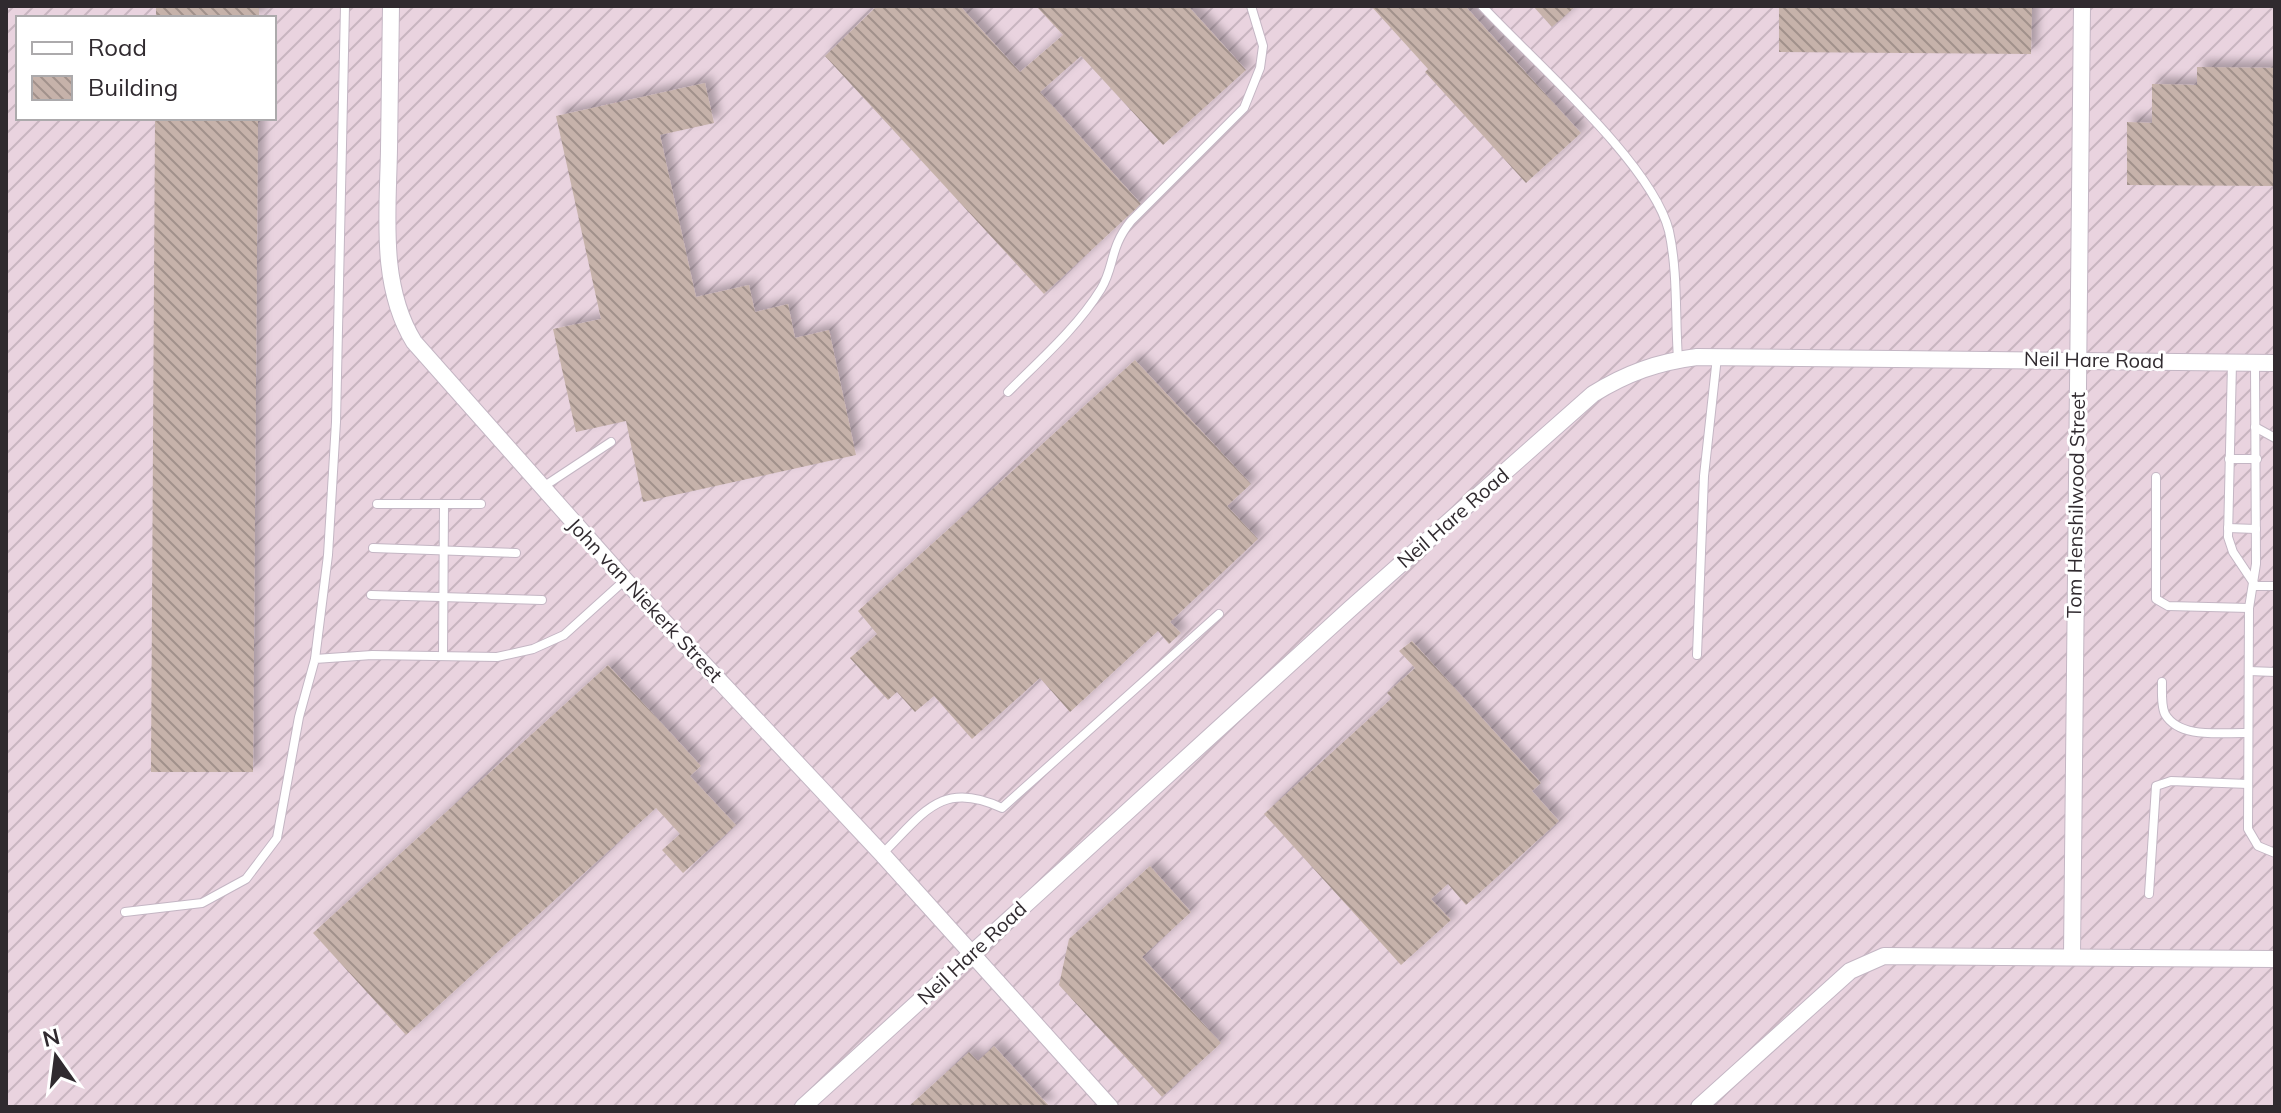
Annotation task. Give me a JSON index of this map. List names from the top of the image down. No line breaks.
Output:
{"streets":{"street":["Neil Hare Road","Tom Henshilwood Street","John van Niekerk Street"]},"crossings":[["Neil Hare Road","Tom Henshilwood Street"],["Neil Hare Road","John van Niekerk Street"]],"legend":["Road","Building"],"north":"top"}
